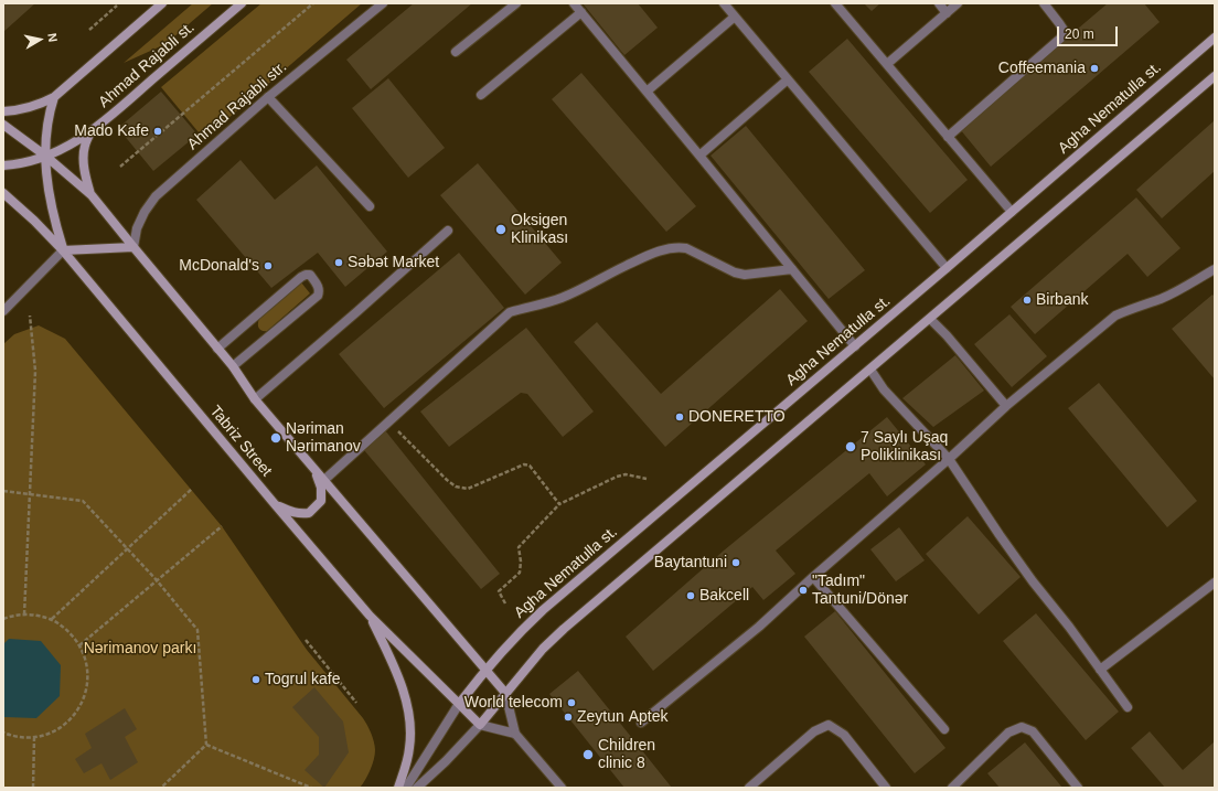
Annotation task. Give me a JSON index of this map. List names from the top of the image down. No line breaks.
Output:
{"streets":{"main road":["Ahmad Rajabli st.","Agha Nematulla st.","Tabriz Street"],"street":["Ahmad Rajabli str."]},"crossings":[["Agha Nematulla st.","Tabriz Street"]],"parks":["Nərimanov parkı"],"places":["Coffeemania","Mado Kafe","Oksigen Klinikası","Səbət Market","McDonald's","Birbank","DONERETTO","Nəriman Nərimanov","7 Saylı Uşaq Poliklinikası","Baytantuni","\"Tadım\" Tantuni/Dönər","Bakcell","Togrul kafe","World telecom","Zeytun Aptek","Children clinic 8"],"scale_bar":"20 m","north":"right"}
